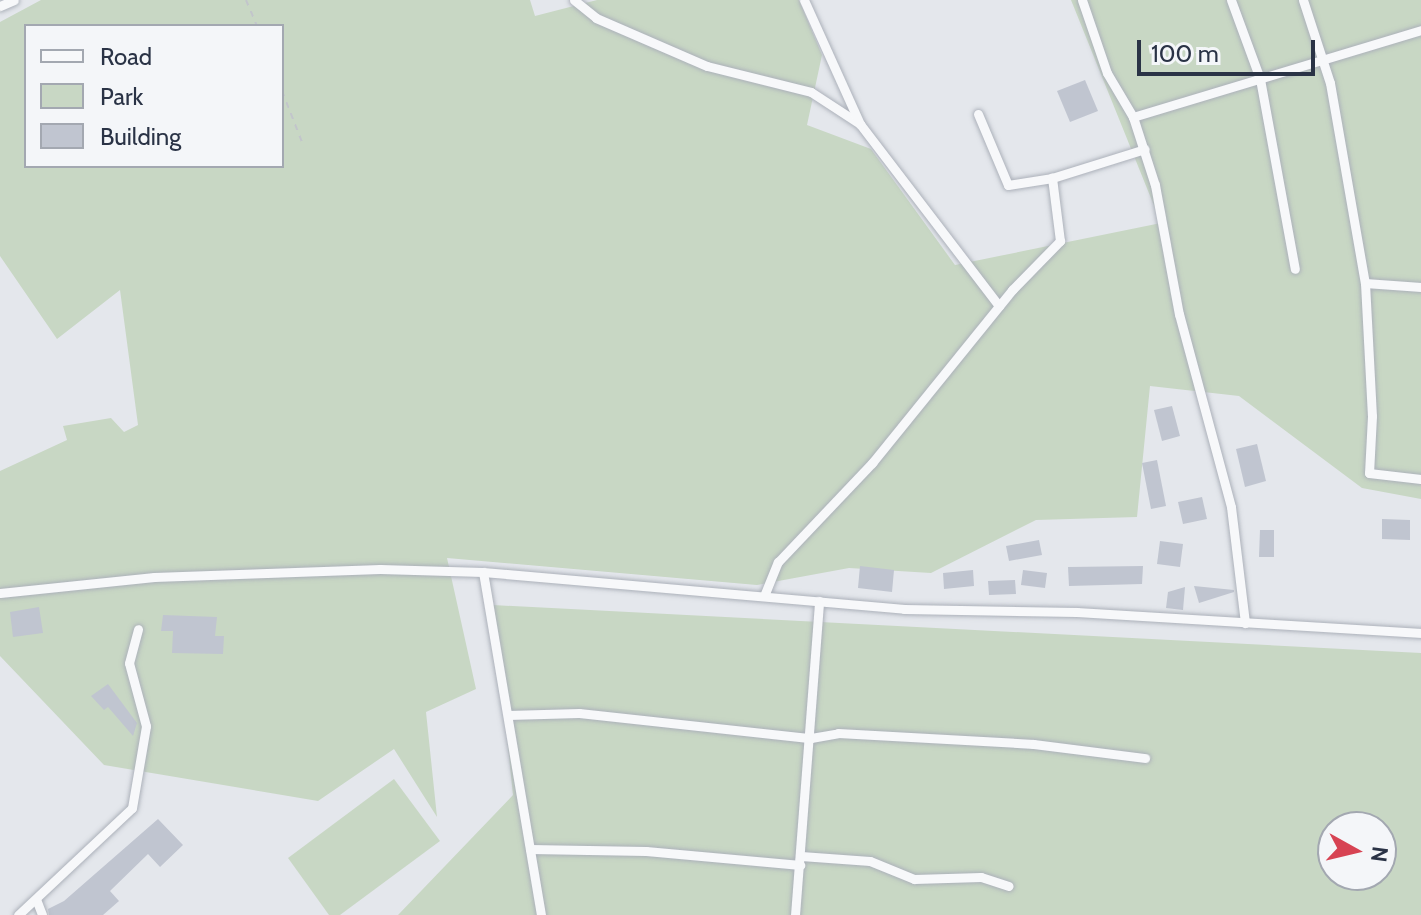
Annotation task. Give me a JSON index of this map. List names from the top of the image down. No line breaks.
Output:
{"legend":["Road","Park","Building"],"scale_bar":"100 m","north":"right"}
